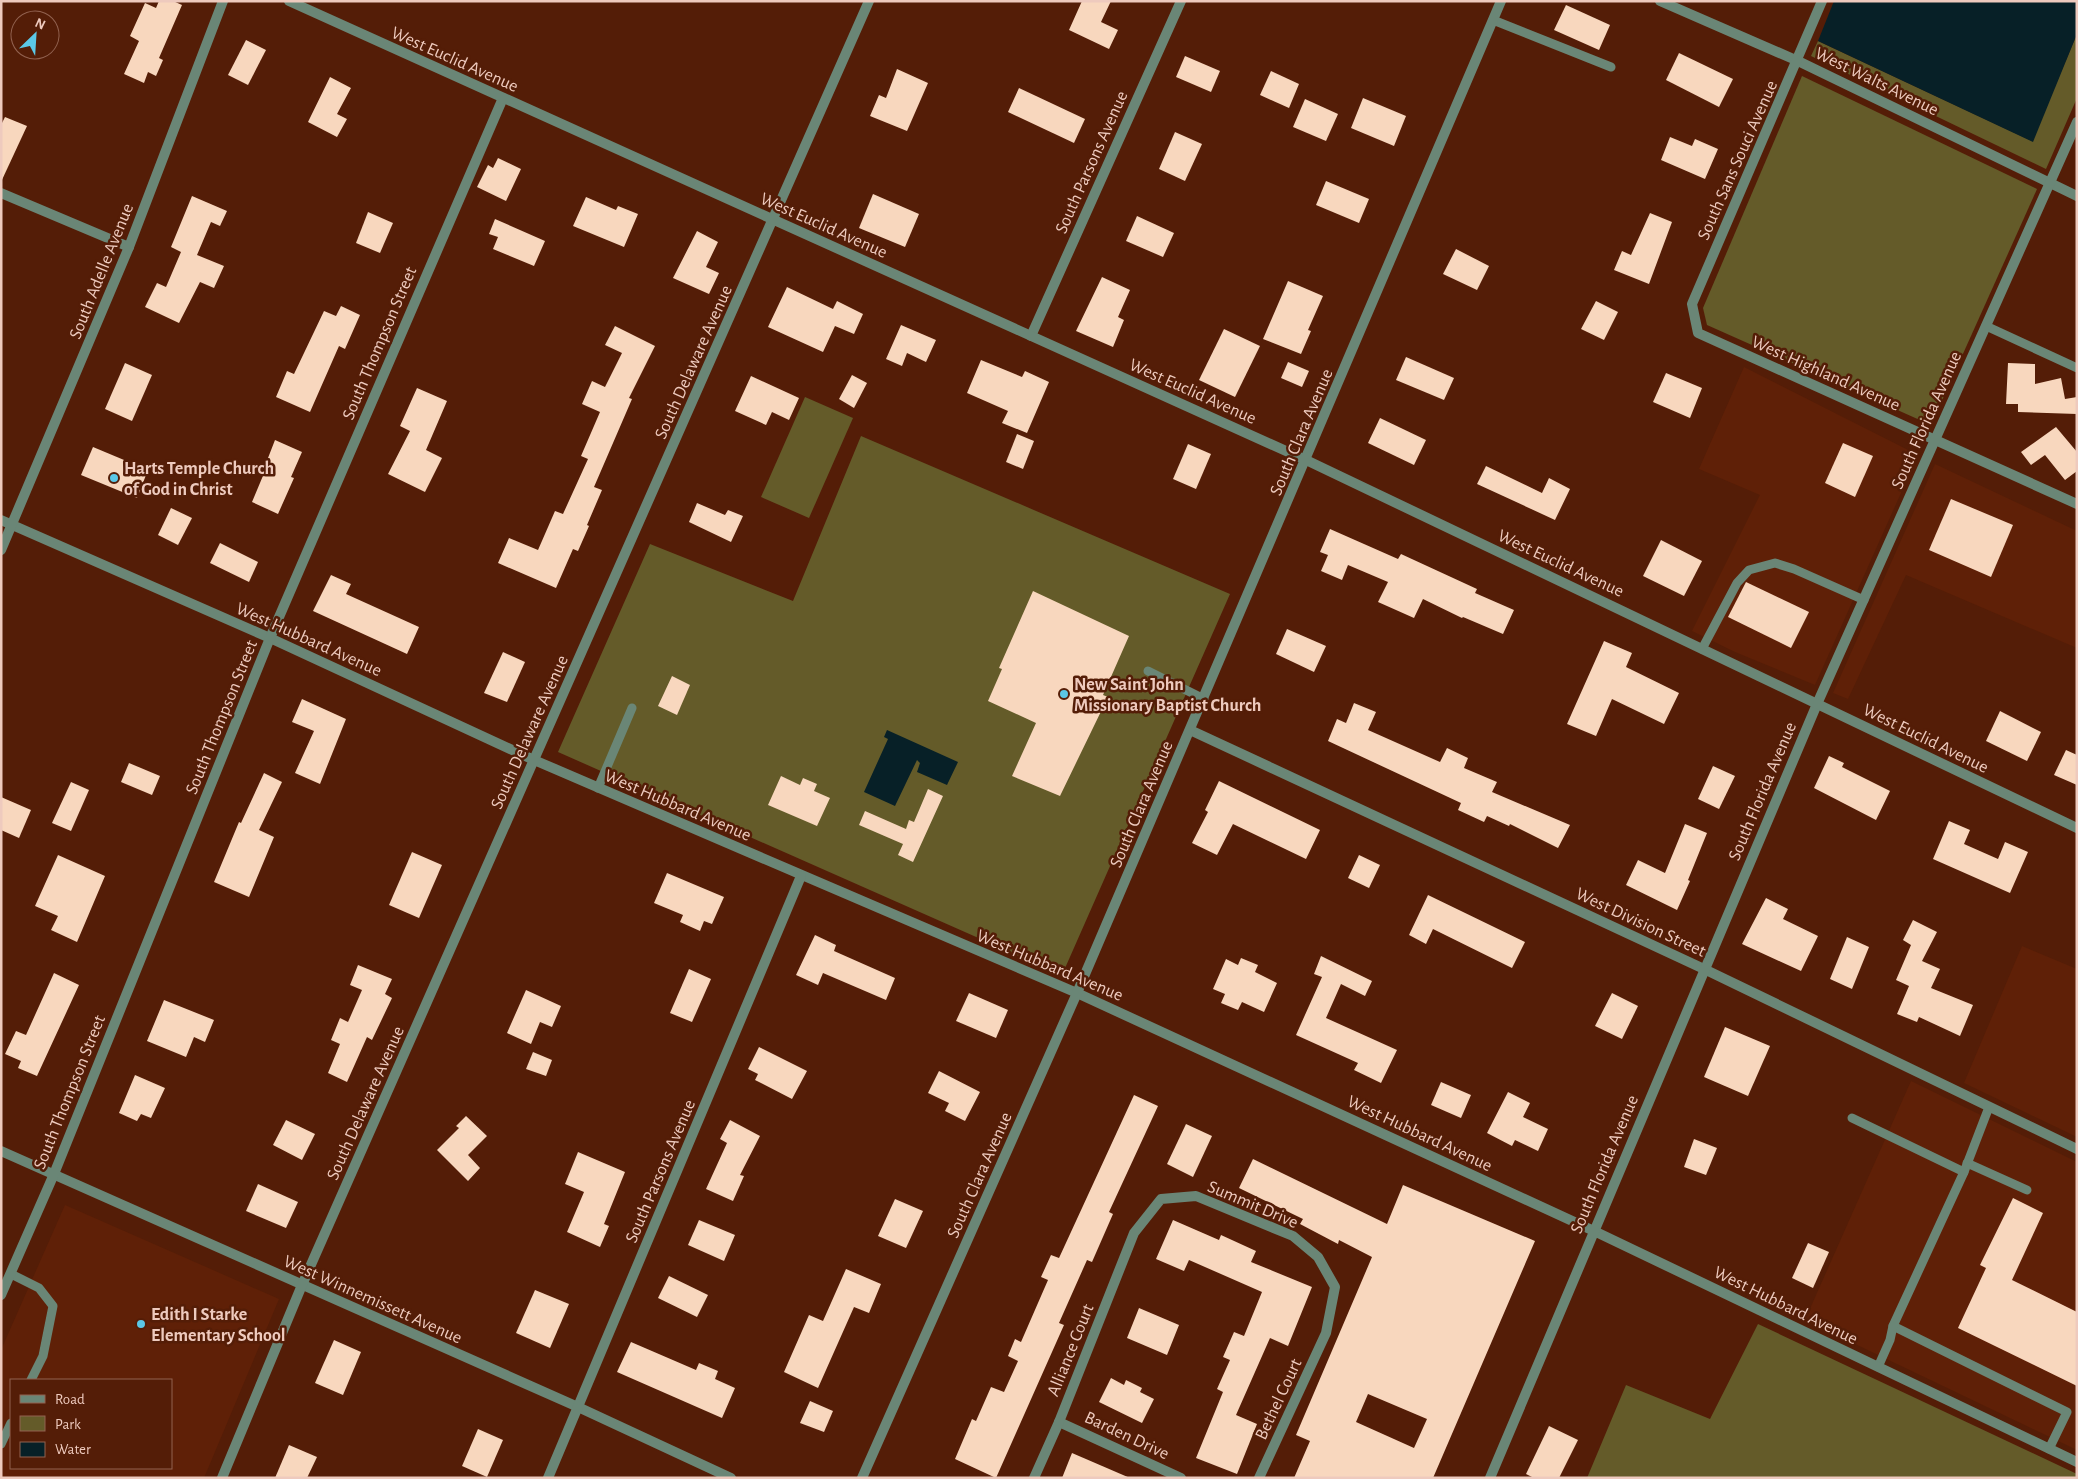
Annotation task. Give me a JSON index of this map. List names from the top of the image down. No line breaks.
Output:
{"streets":{"street":["West Euclid Avenue","West Walts Avenue","South Sans Souci Avenue","South Parsons Avenue","South Adelle Avenue","South Thompson Street","South Delaware Avenue","West Highland Avenue","South Florida Avenue","South Clara Avenue","West Hubbard Avenue","West Division Street","Summit Drive","West Winnemissett Avenue","Alliance Court","Bethel Court","Barden Drive"]},"crossings":[["West Euclid Avenue","South Parsons Avenue"],["West Euclid Avenue","South Thompson Street"],["West Euclid Avenue","South Delaware Avenue"],["West Euclid Avenue","South Florida Avenue"],["West Euclid Avenue","South Clara Avenue"],["West Walts Avenue","South Sans Souci Avenue"],["West Walts Avenue","South Florida Avenue"],["South Sans Souci Avenue","West Highland Avenue"],["South Parsons Avenue","West Hubbard Avenue"],["South Parsons Avenue","West Winnemissett Avenue"],["South Adelle Avenue","West Hubbard Avenue"],["South Thompson Street","West Hubbard Avenue"],["South Thompson Street","West Winnemissett Avenue"],["South Delaware Avenue","West Hubbard Avenue"],["South Delaware Avenue","West Winnemissett Avenue"],["West Highland Avenue","South Florida Avenue"],["South Florida Avenue","West Hubbard Avenue"],["South Florida Avenue","West Division Street"],["South Clara Avenue","West Hubbard Avenue"],["South Clara Avenue","West Division Street"],["Summit Drive","Alliance Court"],["Summit Drive","Bethel Court"],["Alliance Court","Barden Drive"]],"places":["Harts Temple Church of God in Christ","New Saint John Missionary Baptist Church","Edith I Starke Elementary School"],"legend":["Road","Park","Water"],"north":"top right"}
